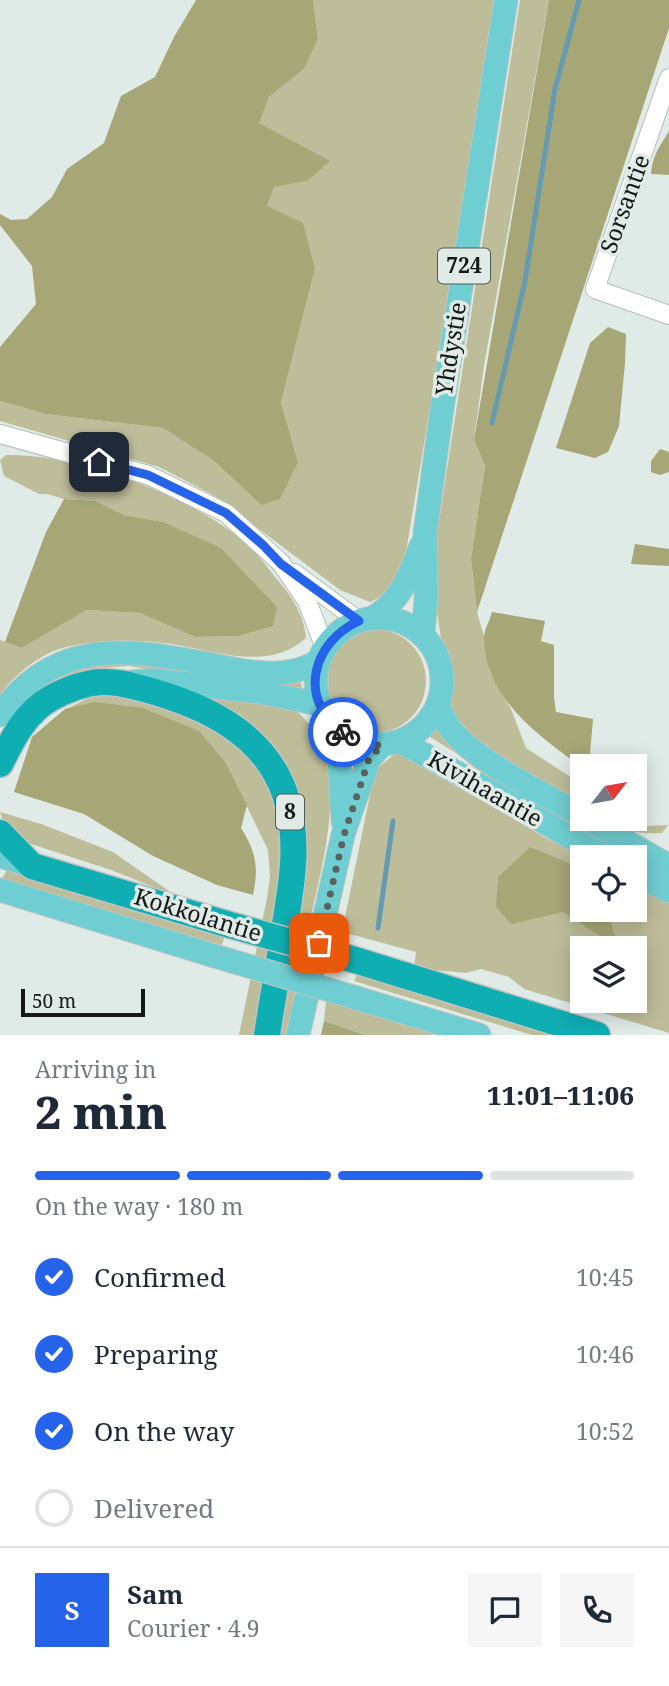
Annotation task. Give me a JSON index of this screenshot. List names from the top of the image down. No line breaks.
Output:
{"streets":{"highway":["8","Kokkolantie"],"main road":["724","Yhdystie","Kivihaantie"],"street":["Sorsantie"]},"crossings":[["Yhdystie","Kivihaantie"]],"scale_bar":"50 m","north":"top right","page":{"scale":"50 m","heading":["2 min","Arriving in","11:01–11:06"],"panel":["Sam","Courier · 4.9"],"bar":"On the way · 180 m","list":[["Confirmed","10:45"],["Preparing","10:46"],["On the way","10:52"],"Delivered"],"round":"S"}}
